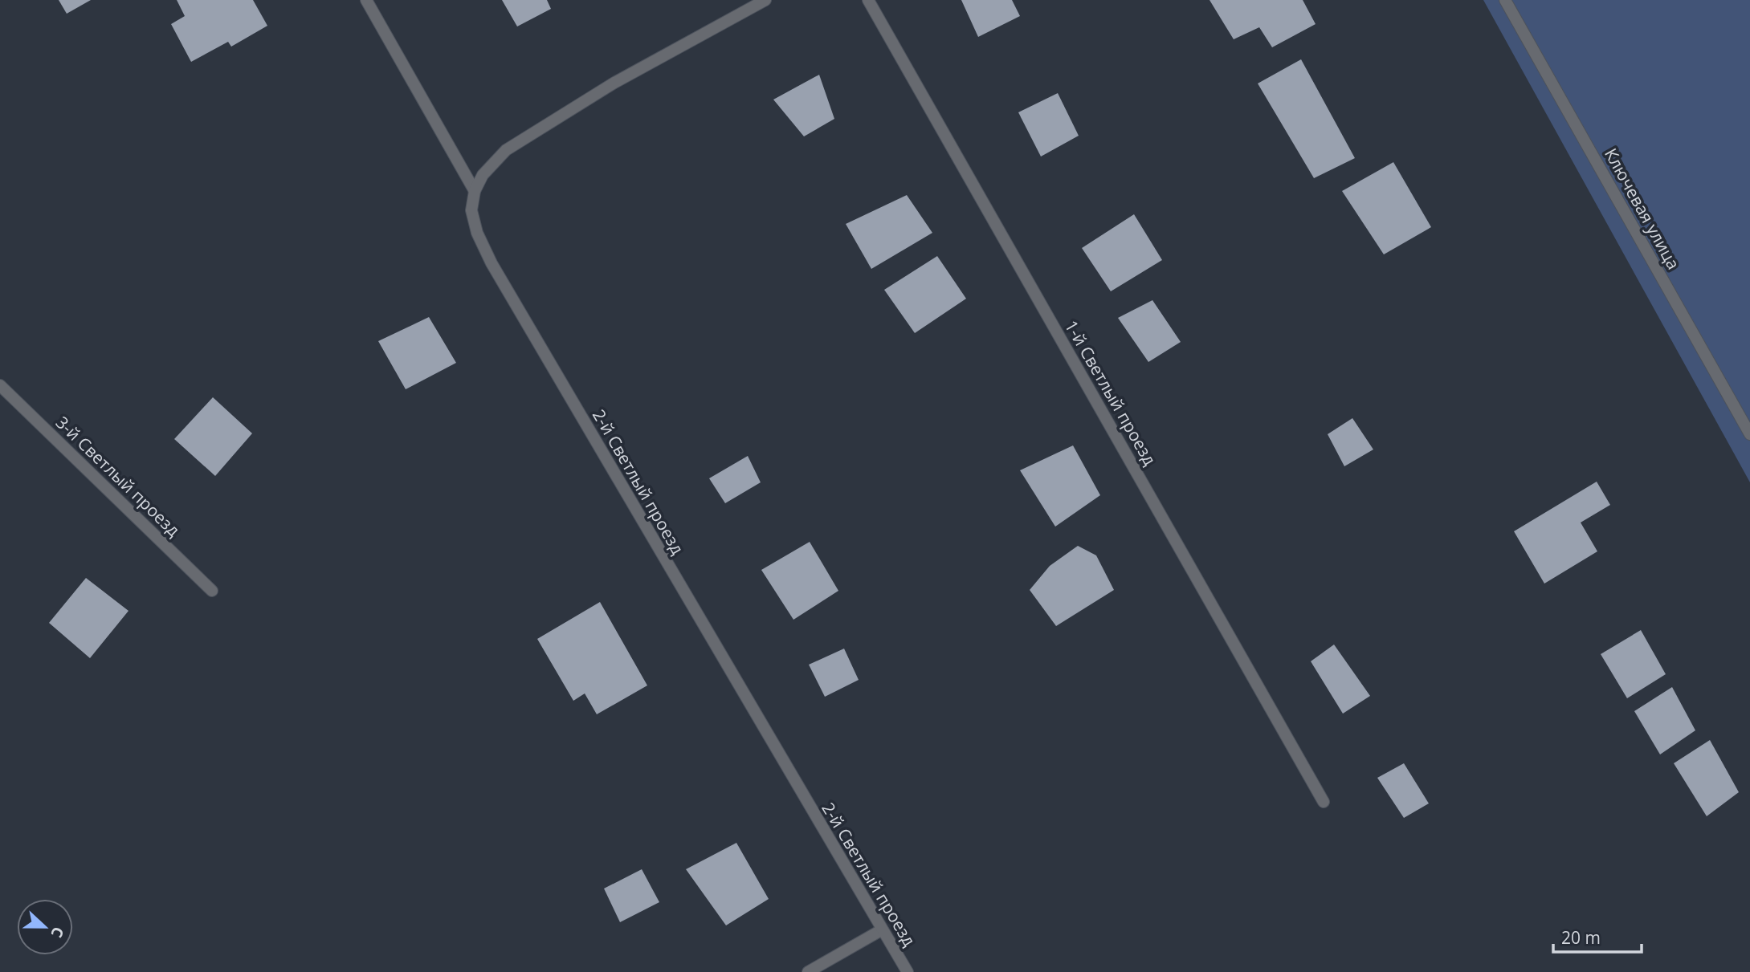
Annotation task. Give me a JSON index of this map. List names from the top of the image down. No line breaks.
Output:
{"streets":{"street":["Ключевая улица","1-й Светлый проезд","3-й Светлый проезд","2-й Светлый проезд"]},"scale_bar":"20 m","north":"right"}
